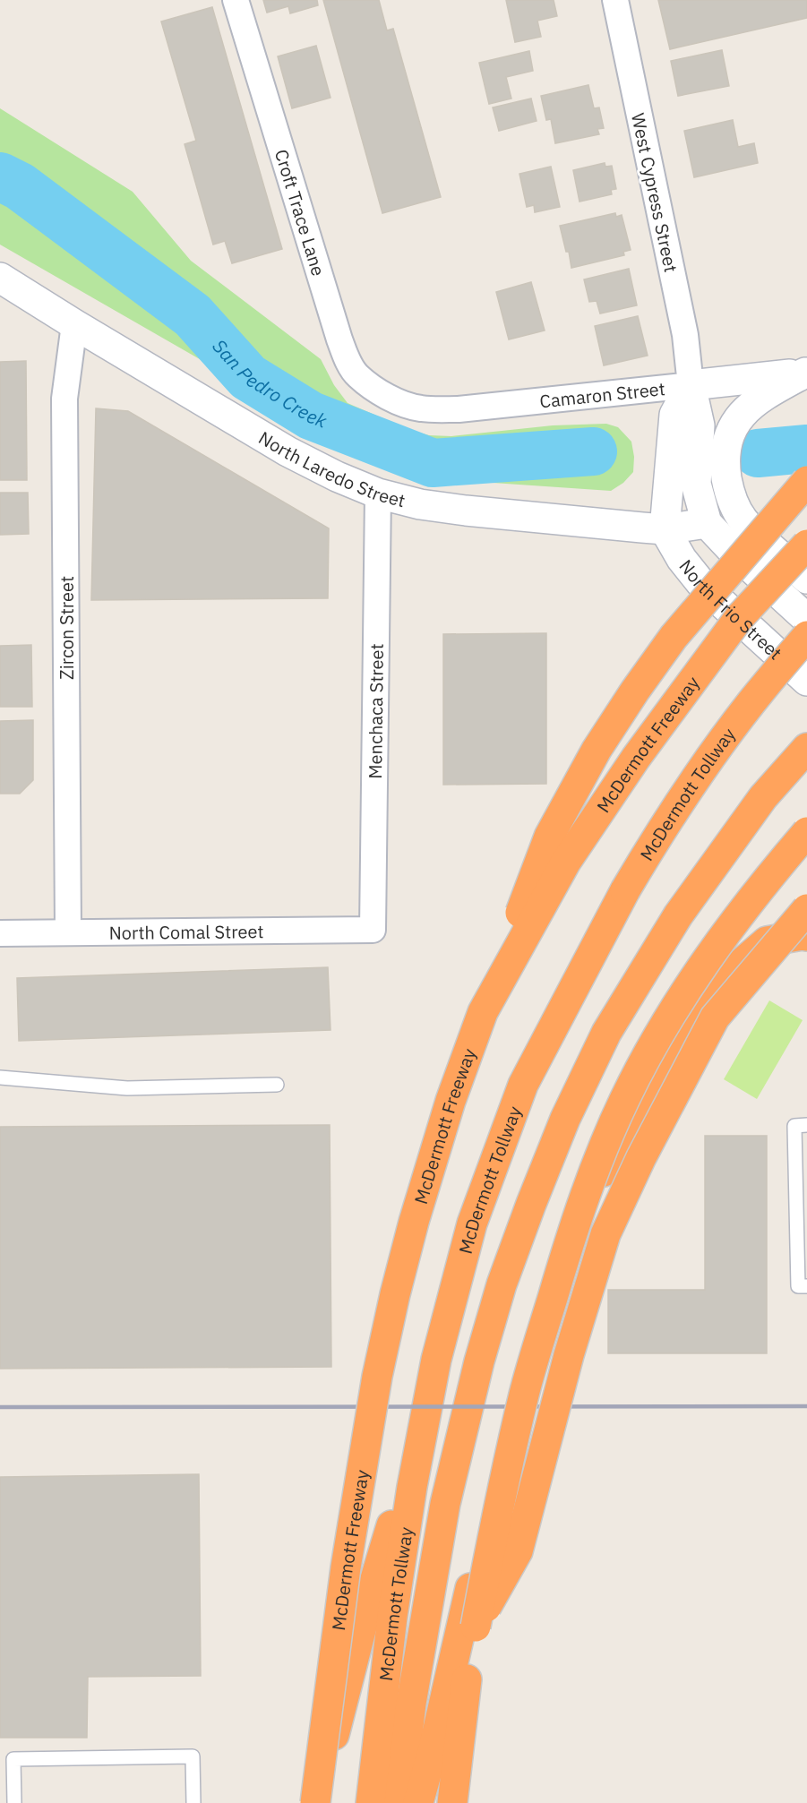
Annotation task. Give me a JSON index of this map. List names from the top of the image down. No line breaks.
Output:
{"streets":{"highway":["McDermott Freeway","McDermott Tollway"],"main road":["West Cypress Street","Camaron Street","North Laredo Street","North Frio Street"],"street":["Croft Trace Lane","Zircon Street","Menchaca Street","North Comal Street"]},"crossings":[["West Cypress Street","Camaron Street"],["West Cypress Street","North Laredo Street"],["Croft Trace Lane","Camaron Street"],["North Laredo Street","North Frio Street"],["North Laredo Street","Zircon Street"],["North Laredo Street","Menchaca Street"],["Zircon Street","North Comal Street"],["Menchaca Street","North Comal Street"]],"water":["San Pedro Creek"]}
